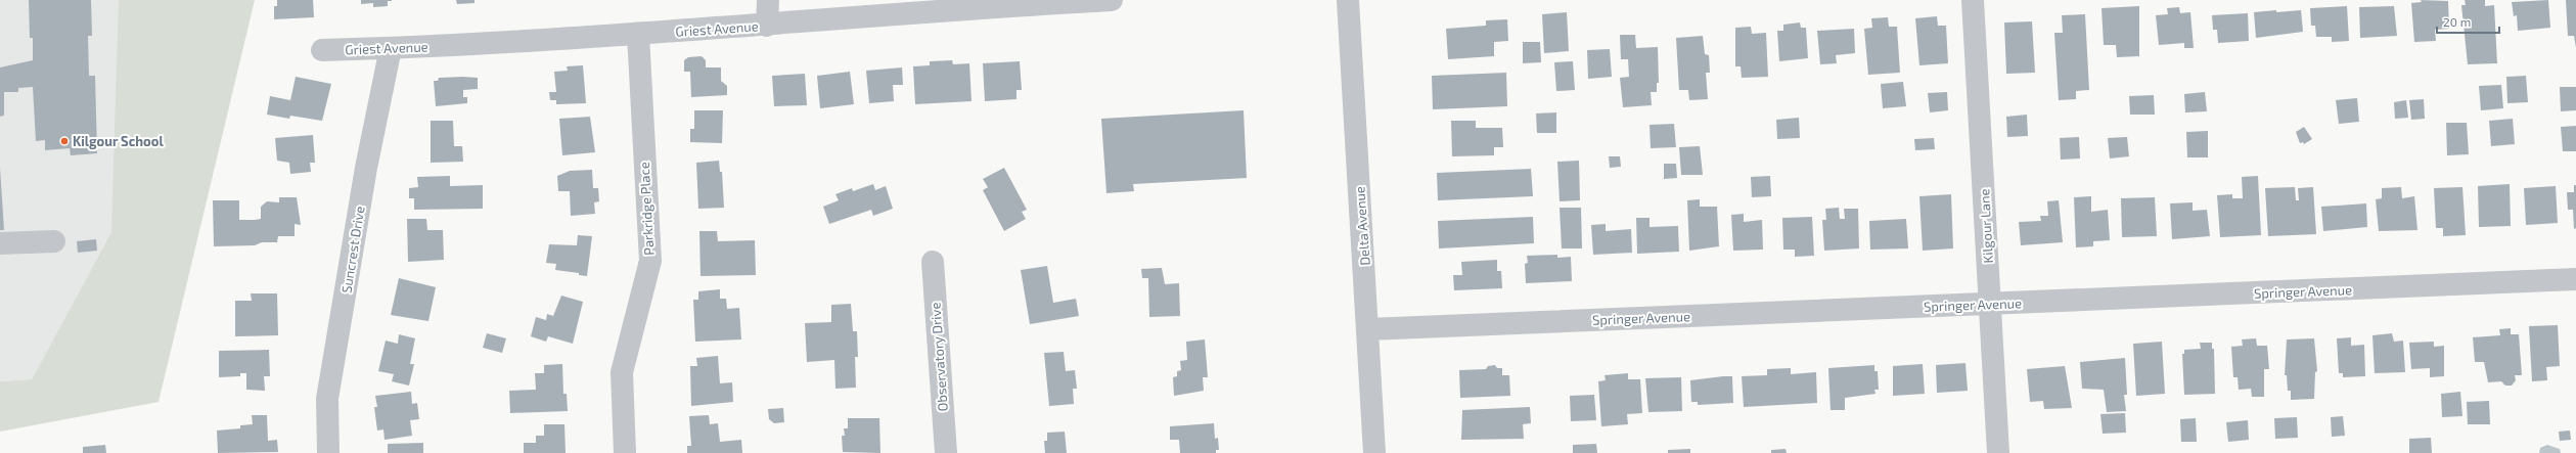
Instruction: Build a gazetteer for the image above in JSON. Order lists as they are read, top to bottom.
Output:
{
  "streets": {
    "street": [
      "Griest Avenue",
      "Parkridge Place",
      "Delta Avenue",
      "Kilgour Lane",
      "Suncrest Drive",
      "Springer Avenue",
      "Observatory Drive"
    ]
  },
  "crossings": [
    ["Griest Avenue", "Parkridge Place"],
    ["Griest Avenue", "Suncrest Drive"],
    ["Delta Avenue", "Springer Avenue"],
    ["Kilgour Lane", "Springer Avenue"]
  ],
  "places": ["Kilgour School"],
  "scale_bar": "20 m"
}
